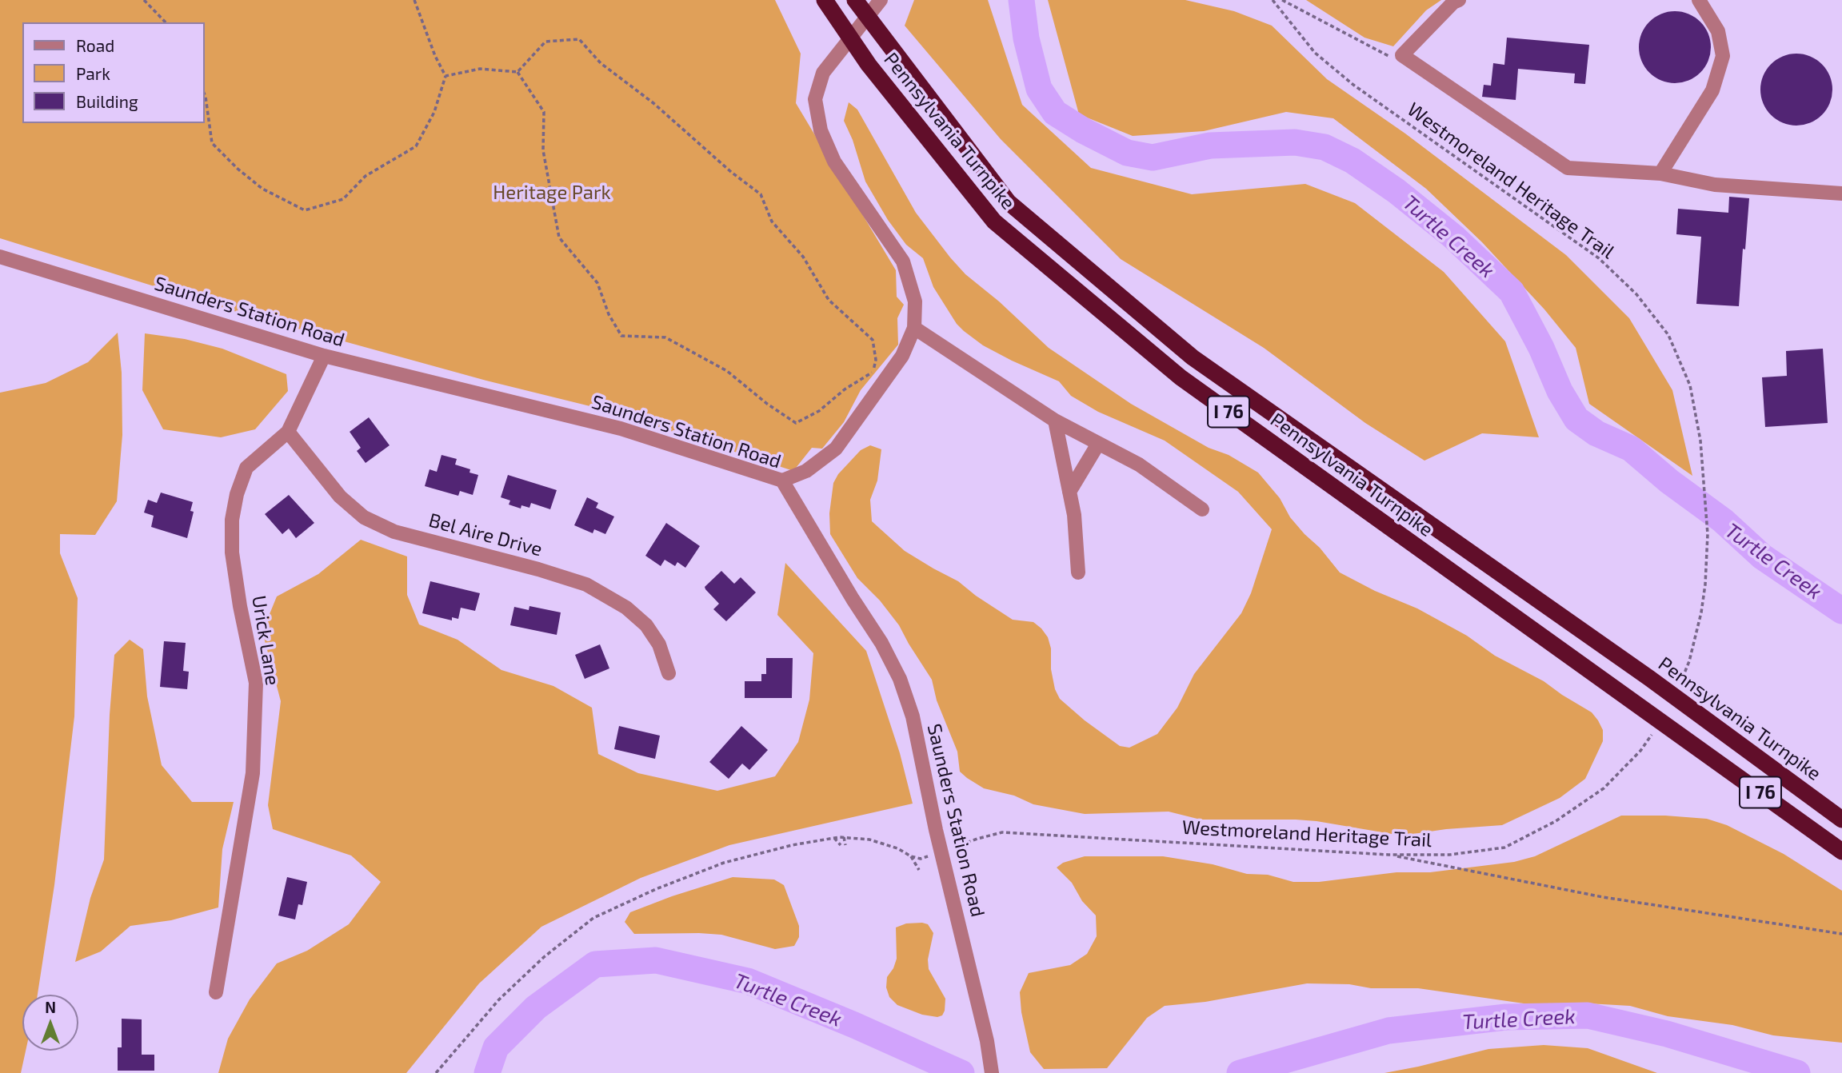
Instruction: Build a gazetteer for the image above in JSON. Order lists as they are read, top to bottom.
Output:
{
  "streets": {
    "highway": ["Pennsylvania Turnpike", "I 76"],
    "street": ["Saunders Station Road", "Bel Aire Drive", "Urick Lane"],
    "path": ["Westmoreland Heritage Trail"]
  },
  "crossings": [
    ["Westmoreland Heritage Trail", "Saunders Station Road"],
    ["Saunders Station Road", "Urick Lane"],
    ["Bel Aire Drive", "Urick Lane"]
  ],
  "water": ["Turtle Creek"],
  "parks": ["Heritage Park"],
  "legend": ["Road", "Park", "Building"],
  "north": "top"
}
